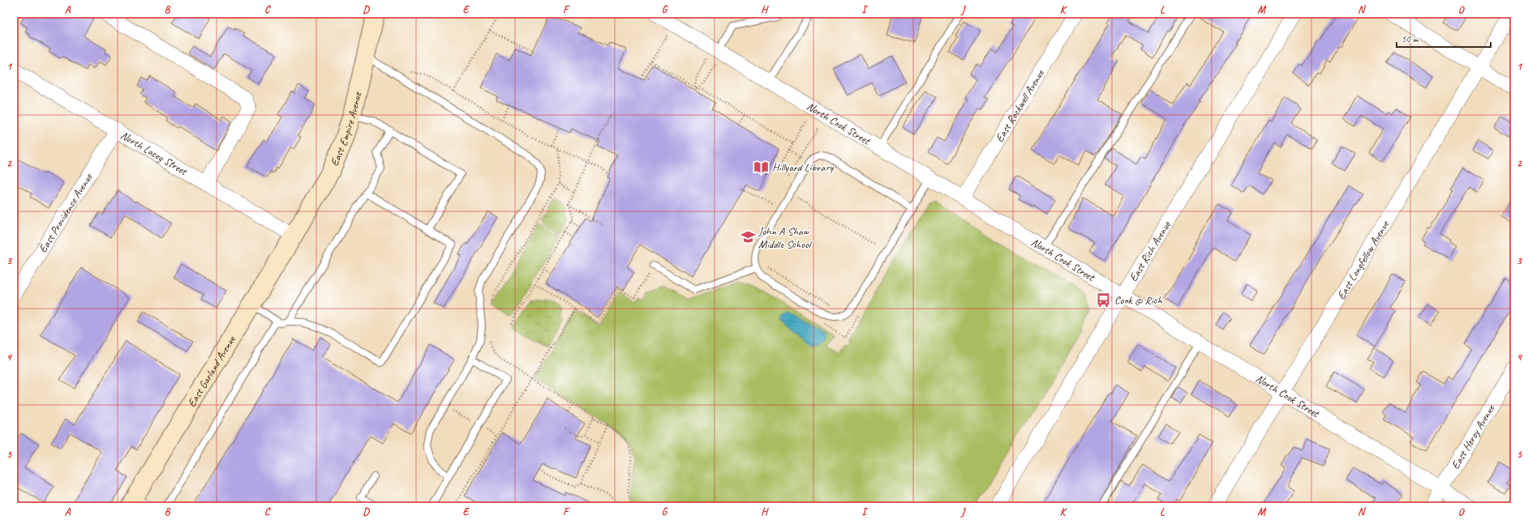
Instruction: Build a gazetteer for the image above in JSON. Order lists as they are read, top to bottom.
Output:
{
  "streets": {
    "street": [
      "East Rockwell Avenue",
      "North Cook Street",
      "East Empire Avenue",
      "North Lacey Street",
      "East Providence Avenue",
      "East Rich Avenue",
      "East Longfellow Avenue",
      "East Garland Avenue",
      "East Heroy Avenue"
    ]
  },
  "crossings": [
    ["East Rockwell Avenue", "North Cook Street"],
    ["North Cook Street", "East Rich Avenue"],
    ["North Cook Street", "East Longfellow Avenue"],
    ["North Cook Street", "East Heroy Avenue"],
    ["East Empire Avenue", "North Lacey Street"],
    ["East Empire Avenue", "East Garland Avenue"],
    ["North Lacey Street", "East Providence Avenue"],
    ["North Lacey Street", "East Garland Avenue"]
  ],
  "places": {
    "library": ["Hillyard Library"],
    "school or university": ["John A Shaw Middle School"],
    "bus stop": ["Cook @ Rich"]
  },
  "scale_bar": "50 m",
  "grid": {
    "columns": [
      "A",
      "B",
      "C",
      "D",
      "E",
      "F",
      "G",
      "H",
      "I",
      "J",
      "K",
      "L",
      "M",
      "N",
      "O"
    ],
    "rows": [
      "1",
      "2",
      "3",
      "4",
      "5"
    ]
  }
}
